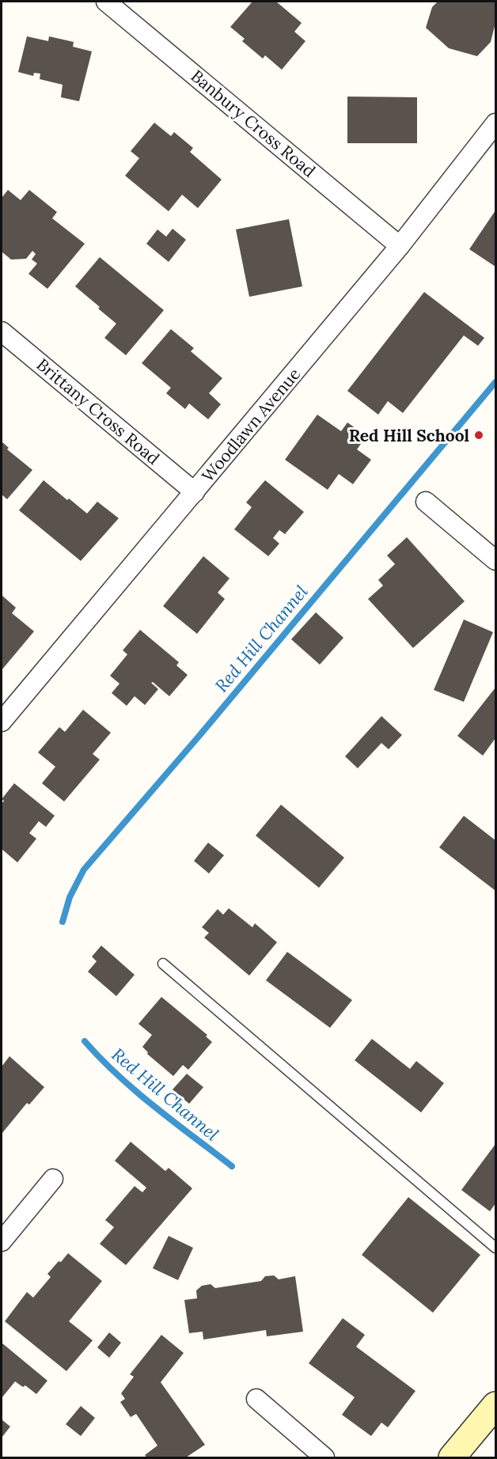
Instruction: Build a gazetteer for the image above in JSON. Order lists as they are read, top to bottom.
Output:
{
  "streets": {
    "street": ["Banbury Cross Road", "Brittany Cross Road", "Woodlawn Avenue"]
  },
  "crossings": [
    ["Banbury Cross Road", "Woodlawn Avenue"],
    ["Brittany Cross Road", "Woodlawn Avenue"]
  ],
  "water": ["Red Hill Channel"],
  "places": ["Red Hill School"]
}
